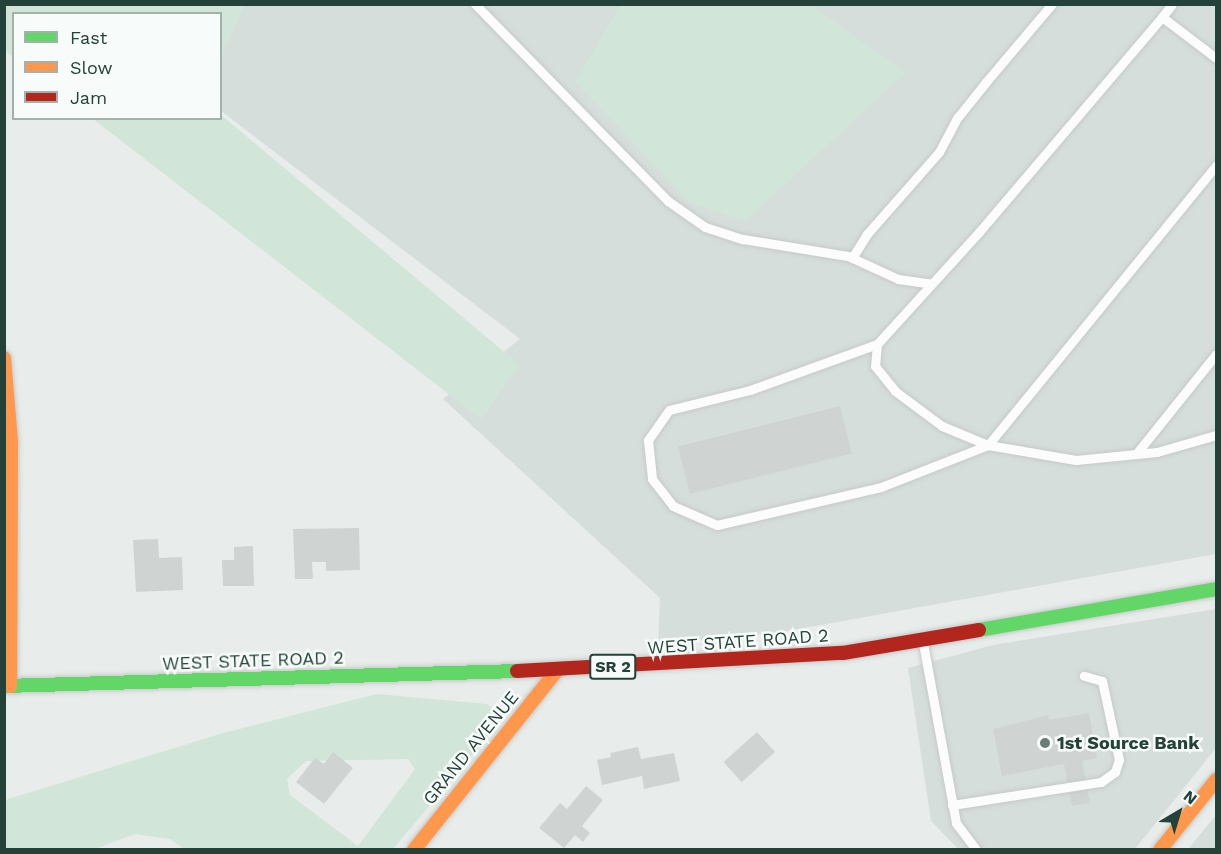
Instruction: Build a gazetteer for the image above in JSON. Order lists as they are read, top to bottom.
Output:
{
  "streets": {
    "main road": ["WEST STATE ROAD 2", "SR 2", "GRAND AVENUE"]
  },
  "crossings": [
    ["WEST STATE ROAD 2", "GRAND AVENUE"]
  ],
  "places": ["1st Source Bank"],
  "legend": ["Fast", "Slow", "Jam"],
  "north": "top right"
}
